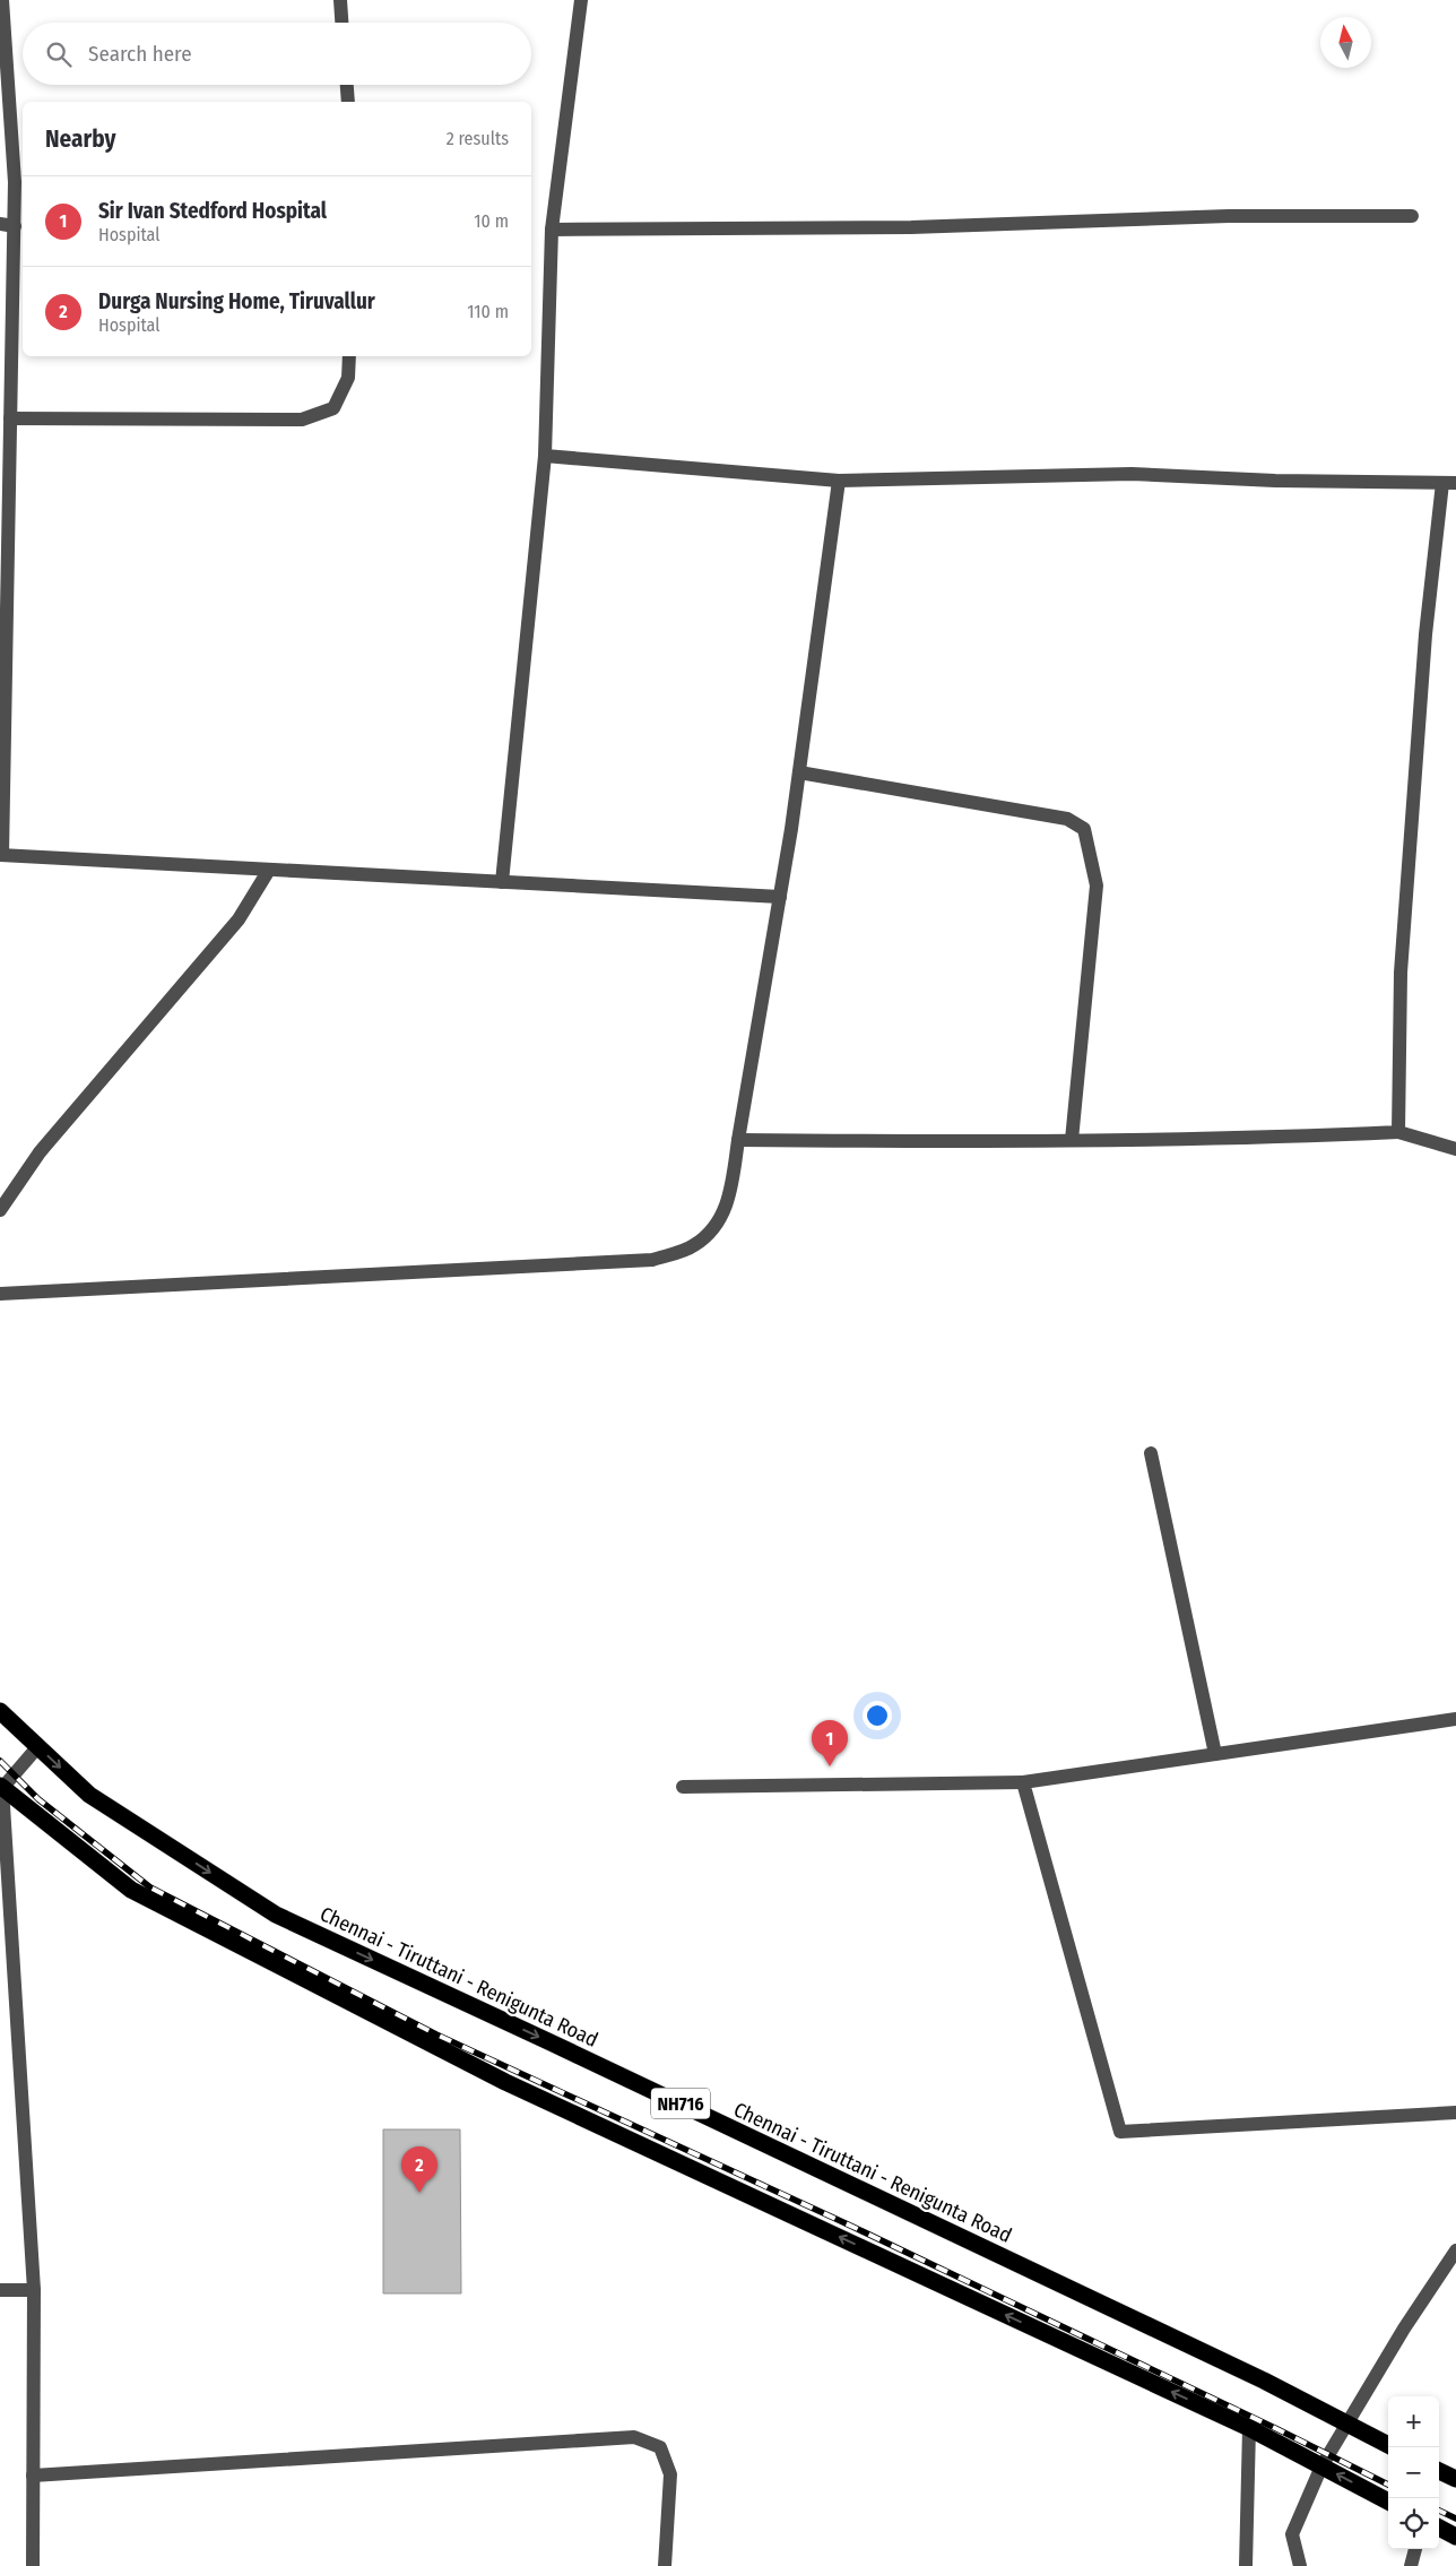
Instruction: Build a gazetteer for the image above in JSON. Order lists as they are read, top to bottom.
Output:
{
  "streets": {
    "highway": ["Chennai - Tiruttani - Renigunta Road", "NH716"]
  },
  "north": "top",
  "page": {
    "search": "Search here",
    "heading": ["Nearby", "2 results"],
    "list": [
      {
        "mark": "1",
        "name": "Sir Ivan Stedford Hospital",
        "note": "Hospital",
        "value": "10 m"
      },
      {
        "mark": "2",
        "name": "Durga Nursing Home, Tiruvallur",
        "note": "Hospital",
        "value": "110 m"
      }
    ],
    "pins": ["1", "2"],
    "map_buttons": ["+", "−"]
  }
}
